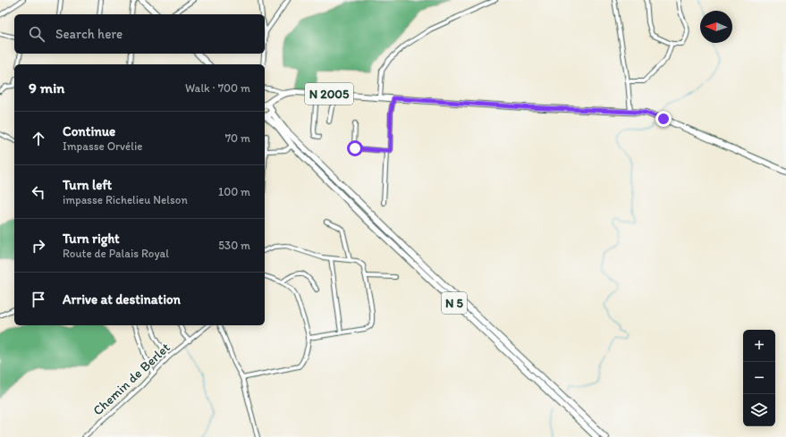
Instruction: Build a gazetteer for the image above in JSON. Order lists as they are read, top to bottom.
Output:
{
  "streets": {
    "main road": ["N 2005", "N 5"],
    "street": ["Chemin de Berlet"]
  },
  "north": "left",
  "page": {
    "search": "Search here",
    "heading": ["9 min", "Walk · 700 m"],
    "list": [
      ["Continue", "Impasse Orvélie", "70 m"],
      ["Turn left", "impasse Richelieu Nelson", "100 m"],
      ["Turn right", "Route de Palais Royal", "530 m"],
      "Arrive at destination"
    ],
    "map_buttons": ["+", "−"]
  }
}
